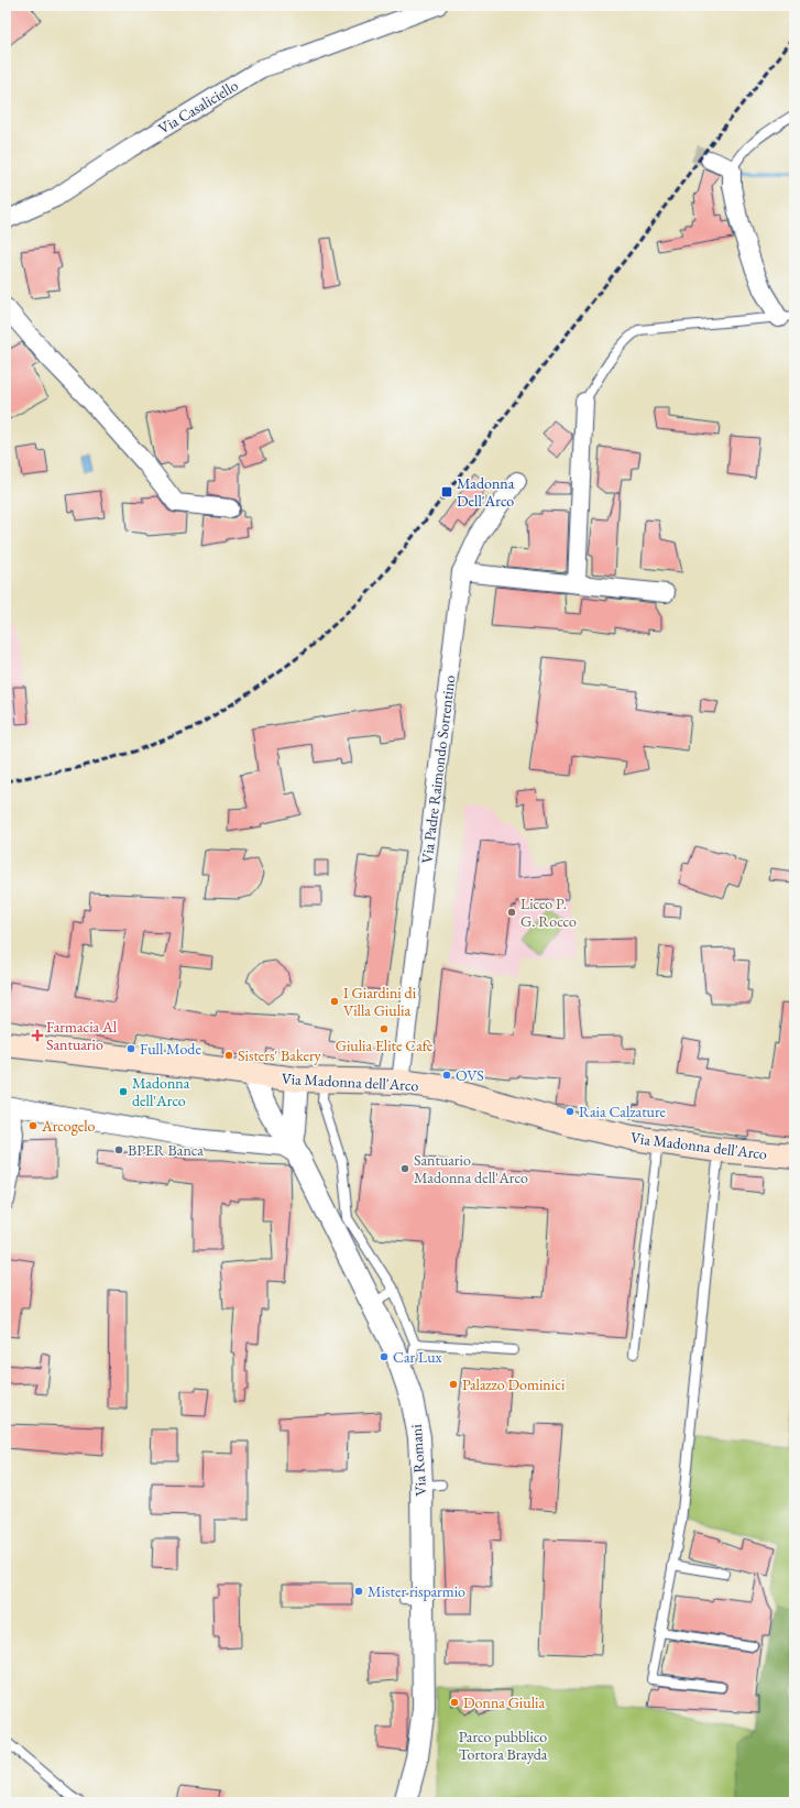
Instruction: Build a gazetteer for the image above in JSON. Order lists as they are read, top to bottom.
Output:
{
  "streets": {
    "main road": ["Via Madonna dell'Arco"],
    "street": ["Via Casaliciello", "Via Padre Raimondo Sorrentino", "Via Romani"]
  },
  "crossings": [
    ["Via Padre Raimondo Sorrentino", "Via Madonna dell'Arco"],
    ["Via Madonna dell'Arco", "Via Romani"]
  ],
  "parks": ["Parco pubblico Tortora Brayda"],
  "places": {
    "transit": ["Madonna Dell'Arco"],
    "other": [
      "Liceo P. G. Rocco",
      "I Giardini di Villa Giulia",
      "Giulia Elite Cafè",
      "Full Mode",
      "Sisters' Bakery",
      "OVS",
      "Madonna dell'Arco",
      "Raia Calzature",
      "Arcogelo",
      "BPER Banca",
      "Santuario Madonna dell'Arco",
      "Car Lux",
      "Palazzo Dominici",
      "Mister risparmio",
      "Donna Giulia"
    ],
    "health": ["Farmacia Al Santuario"]
  }
}
